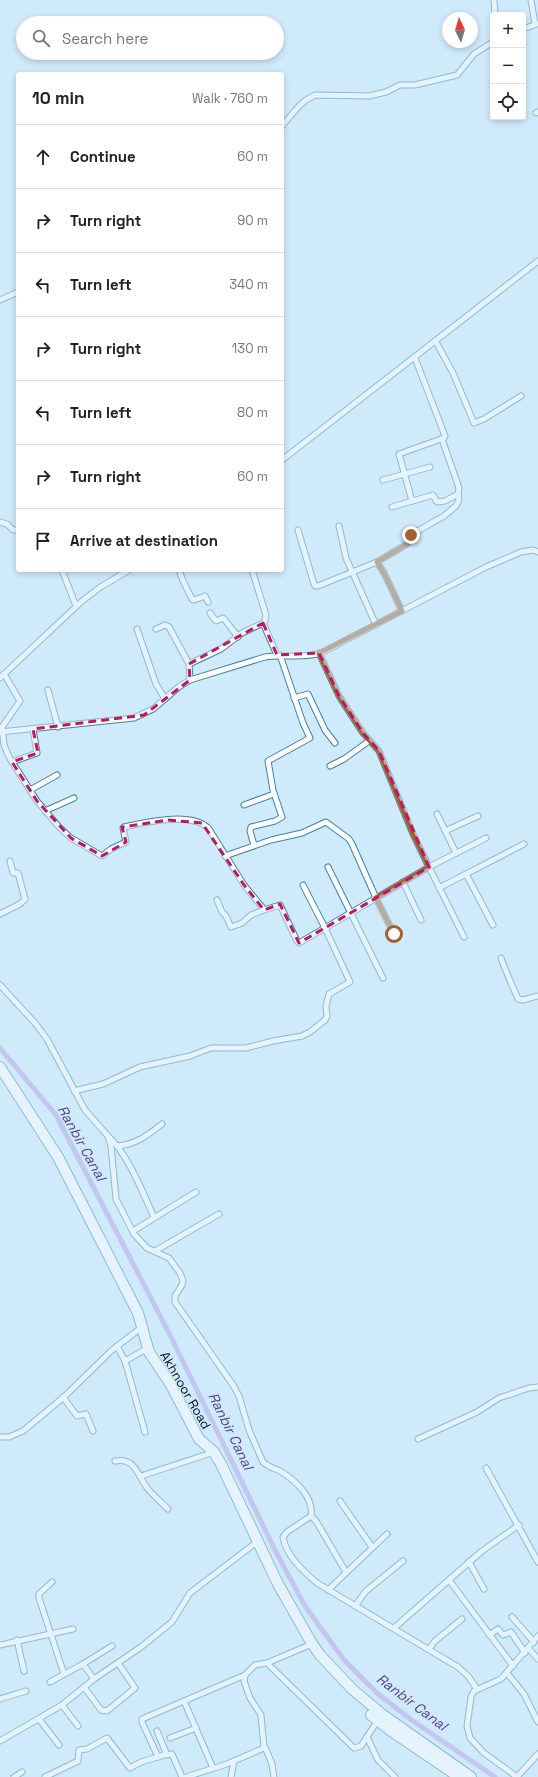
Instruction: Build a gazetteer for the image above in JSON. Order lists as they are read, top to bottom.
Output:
{
  "streets": {
    "highway": ["Akhnoor Road"]
  },
  "water": ["Ranbir Canal"],
  "north": "top",
  "page": {
    "map_buttons": ["+", "−"],
    "search": "Search here",
    "heading": ["10 min", "Walk · 760 m"],
    "list": [
      ["Continue", "60 m"],
      ["Turn right", "90 m"],
      ["Turn left", "340 m"],
      ["Turn right", "130 m"],
      ["Turn left", "80 m"],
      ["Turn right", "60 m"],
      "Arrive at destination"
    ]
  }
}
